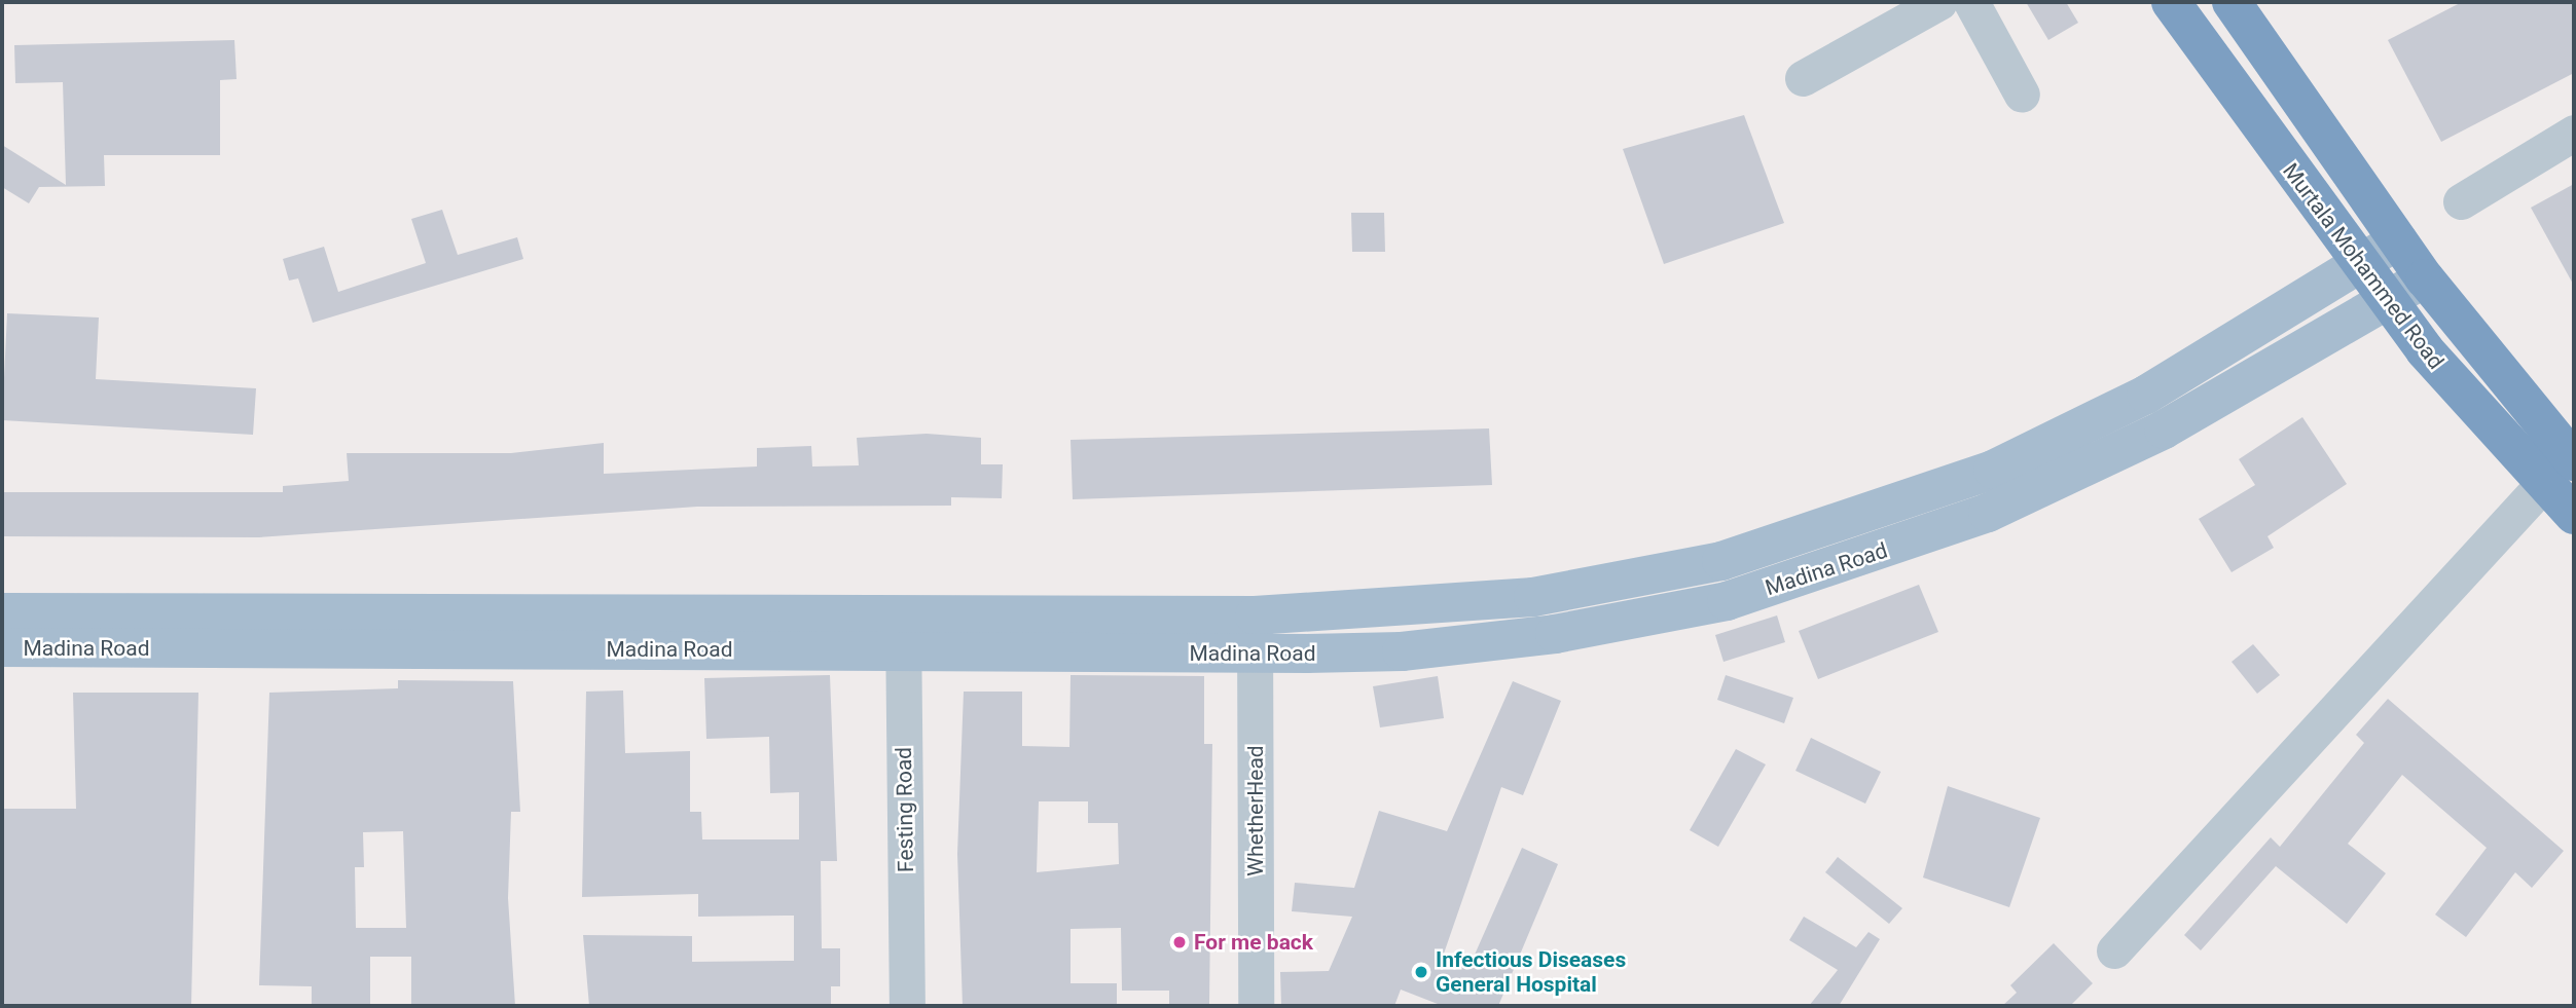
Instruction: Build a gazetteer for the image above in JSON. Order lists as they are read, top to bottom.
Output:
{
  "streets": {
    "highway": ["Murtala Mohammed Road"],
    "main road": ["Madina Road"],
    "street": ["Festing Road", "WhetherHead"]
  },
  "crossings": [
    ["Murtala Mohammed Road", "Madina Road"],
    ["Madina Road", "Festing Road"],
    ["Madina Road", "WhetherHead"]
  ],
  "places": ["For me back", "Infectious Diseases General Hospital"]
}
